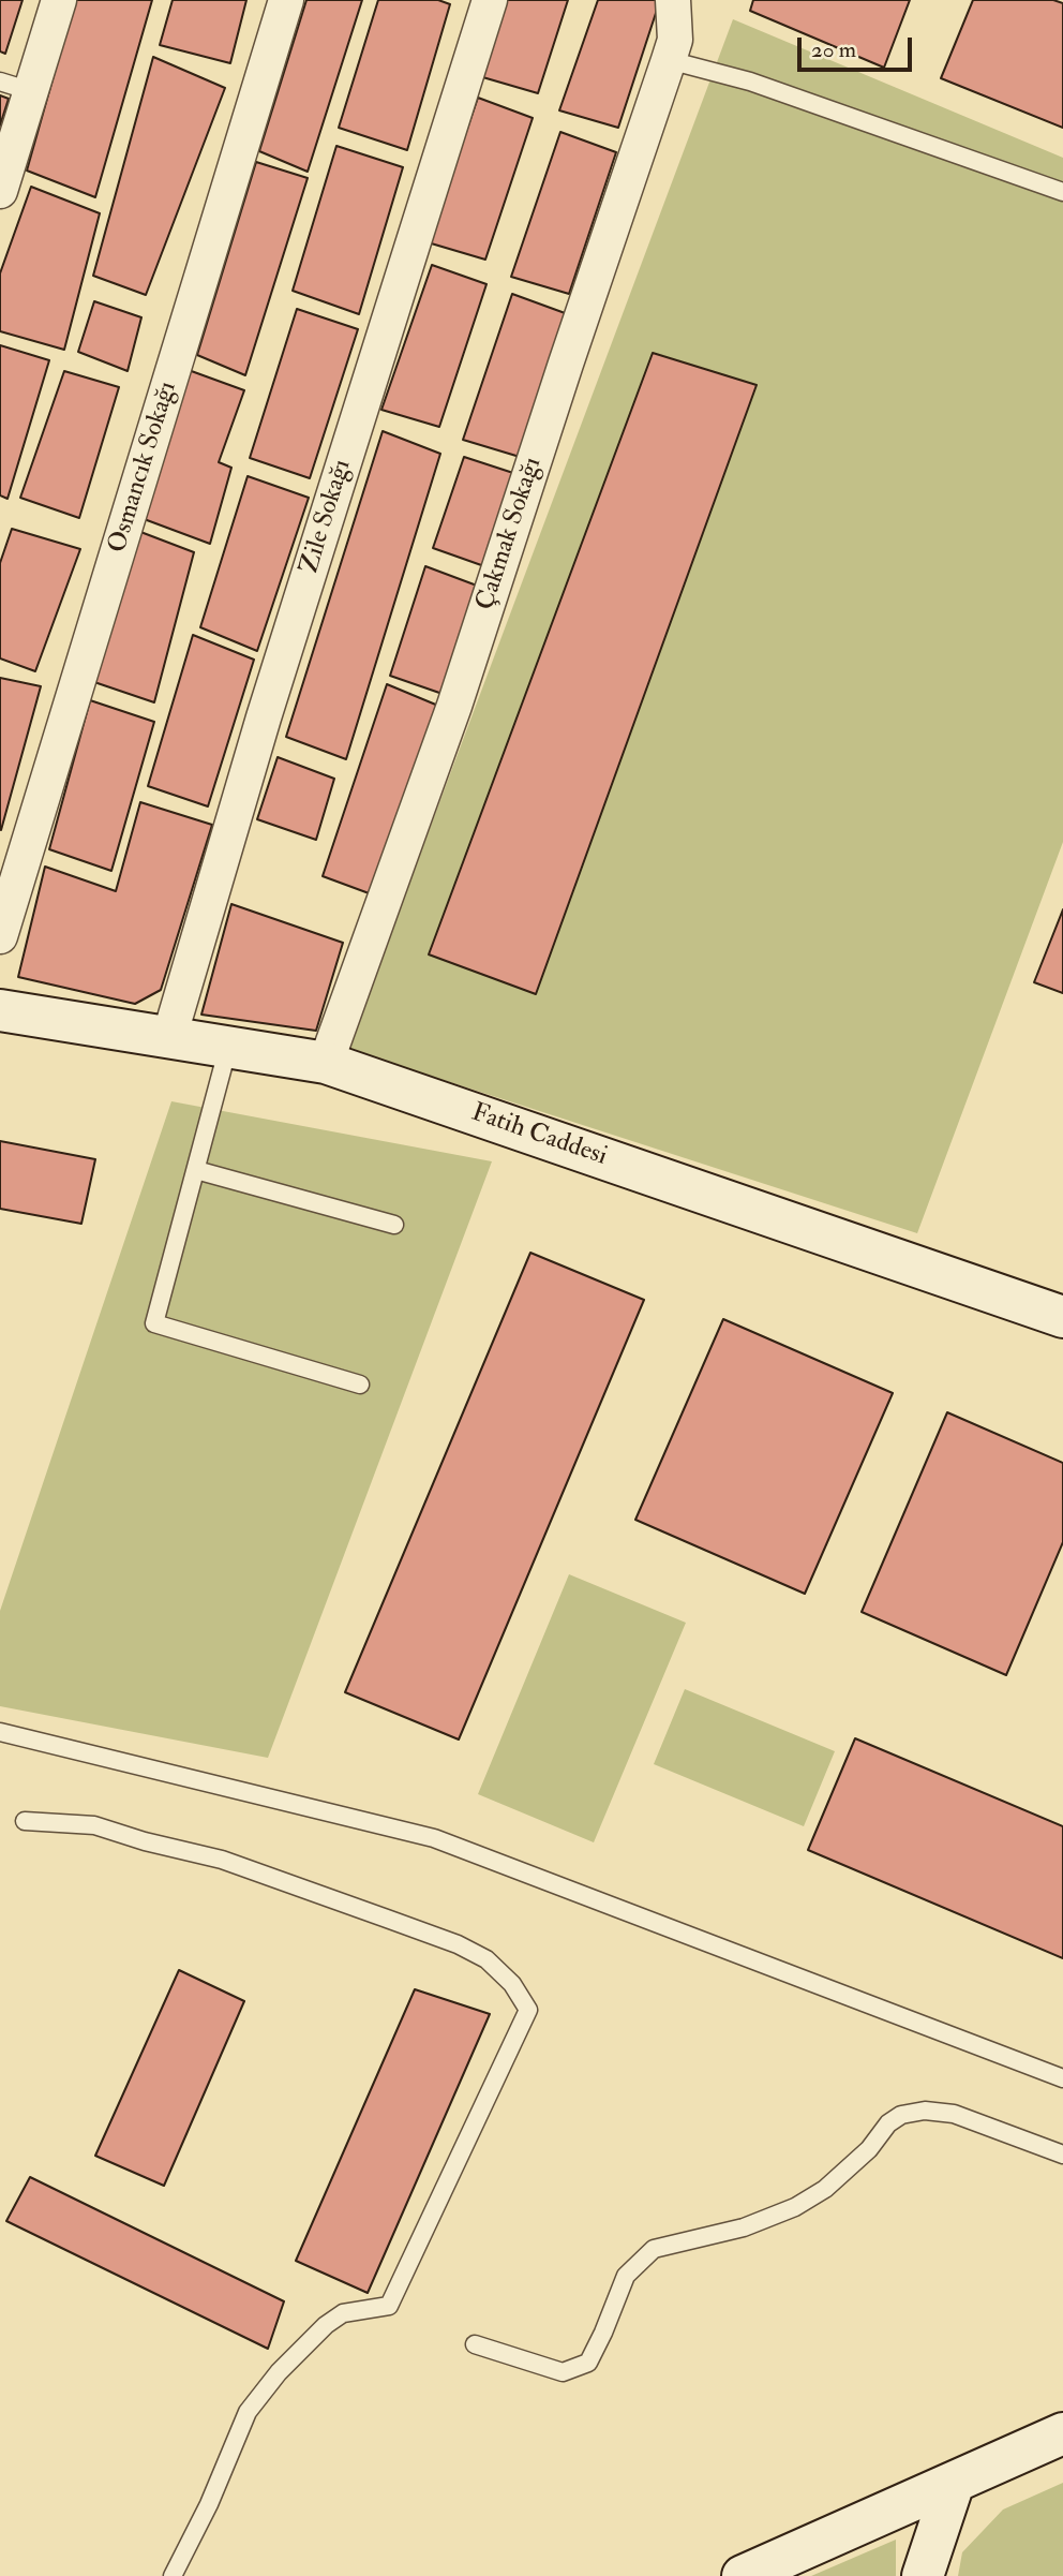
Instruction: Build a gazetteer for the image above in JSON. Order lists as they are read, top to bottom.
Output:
{
  "streets": {
    "main road": ["Fatih Caddesi"],
    "street": ["Osmancık Sokağı", "Zile Sokağı", "Çakmak Sokağı"]
  },
  "crossings": [
    ["Zile Sokağı", "Fatih Caddesi"],
    ["Çakmak Sokağı", "Fatih Caddesi"]
  ],
  "scale_bar": "20 m"
}
